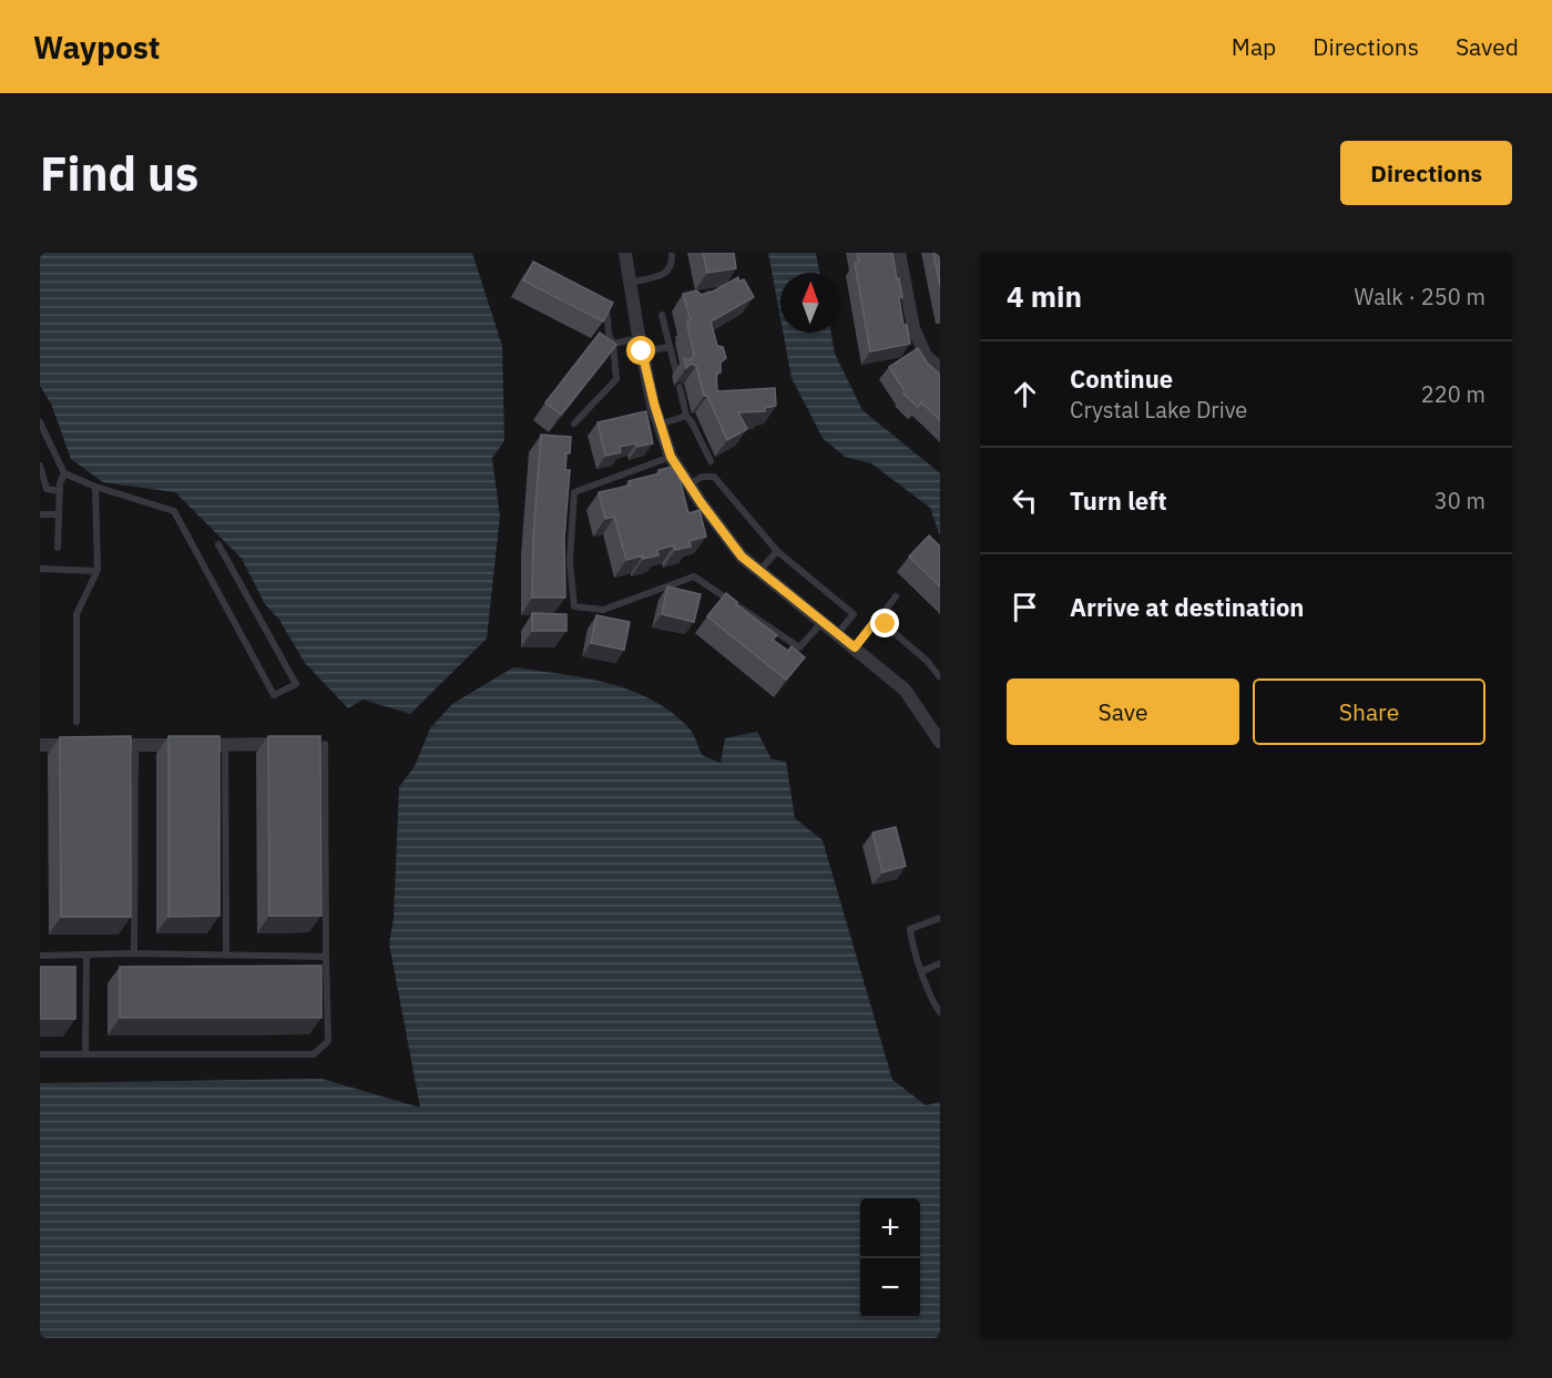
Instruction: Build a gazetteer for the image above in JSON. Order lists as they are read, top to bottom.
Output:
{
  "north": "top",
  "page": {
    "header": "Waypost",
    "nav": ["Map", "Directions", "Saved"],
    "buttons": [
      "Directions",
      ["Save", "Share"]
    ],
    "title": "Find us",
    "heading": ["4 min", "Walk · 250 m"],
    "list": [
      ["Continue", "Crystal Lake Drive", "220 m"],
      ["Turn left", "30 m"],
      "Arrive at destination"
    ],
    "map_buttons": ["+", "−"]
  }
}
